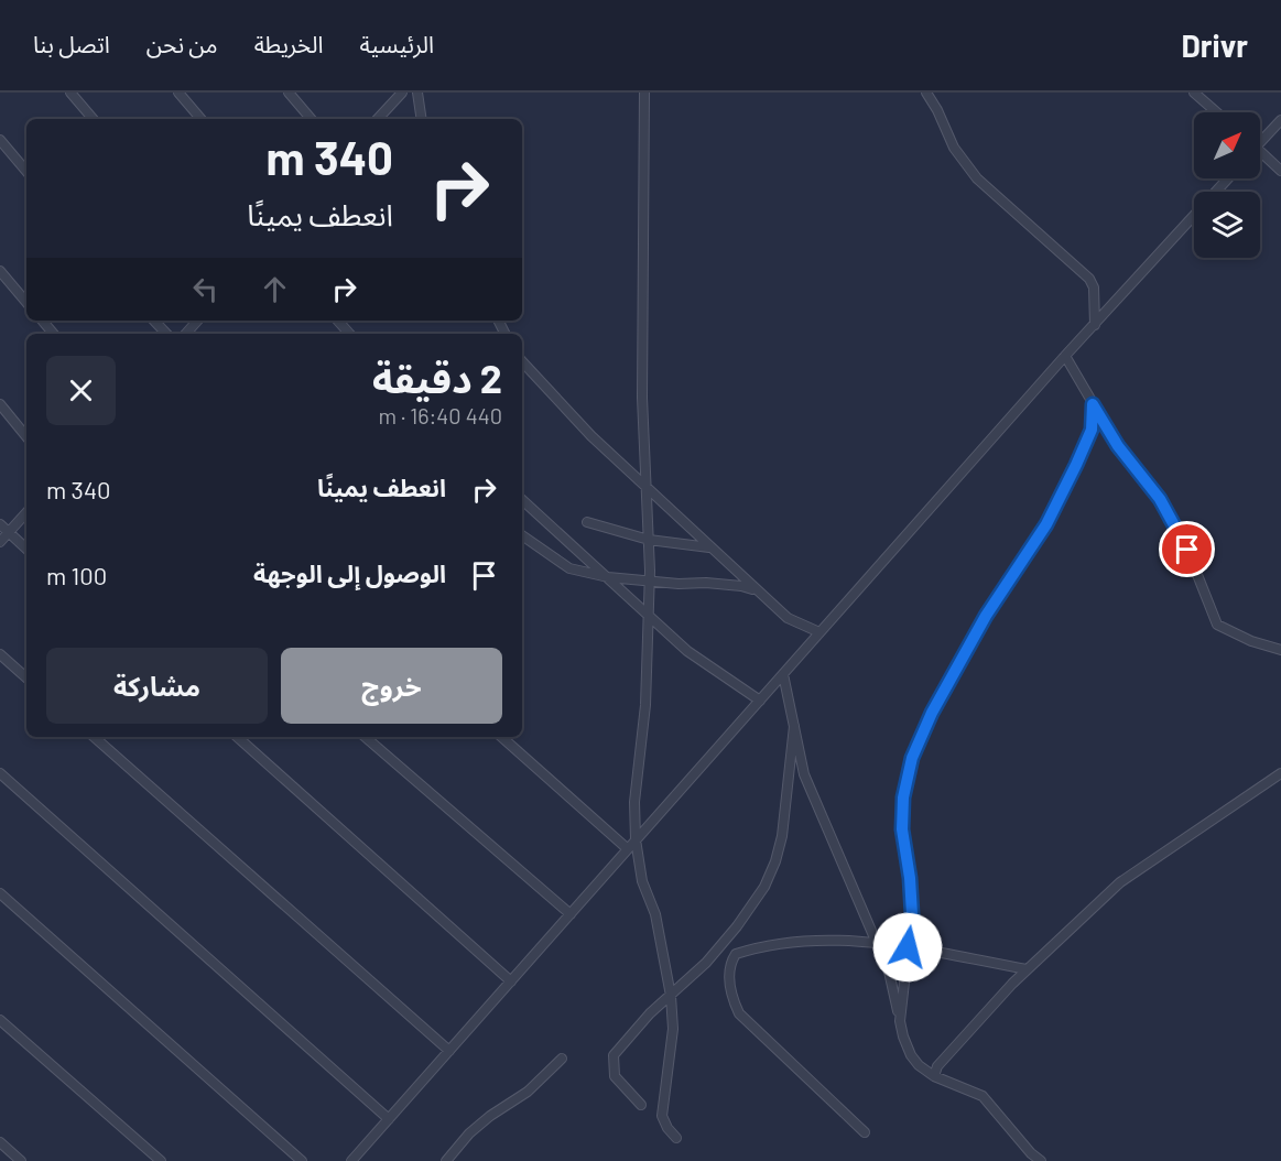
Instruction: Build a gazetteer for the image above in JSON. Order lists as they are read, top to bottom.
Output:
{
  "north": "top right",
  "page": {
    "header": "Drivr",
    "nav": [
      "الرئيسية",
      "الخريطة",
      "من نحن",
      "اتصل بنا"
    ],
    "turn": ["340 m", "انعطف يمينًا"],
    "heading": ["2 دقيقة", "440 m · 16:40"],
    "list": [
      {
        "name": "انعطف يمينًا",
        "value": "340 m"
      },
      {
        "name": "الوصول إلى الوجهة",
        "value": "100 m"
      }
    ],
    "buttons": ["خروج", "مشاركة"]
  }
}
